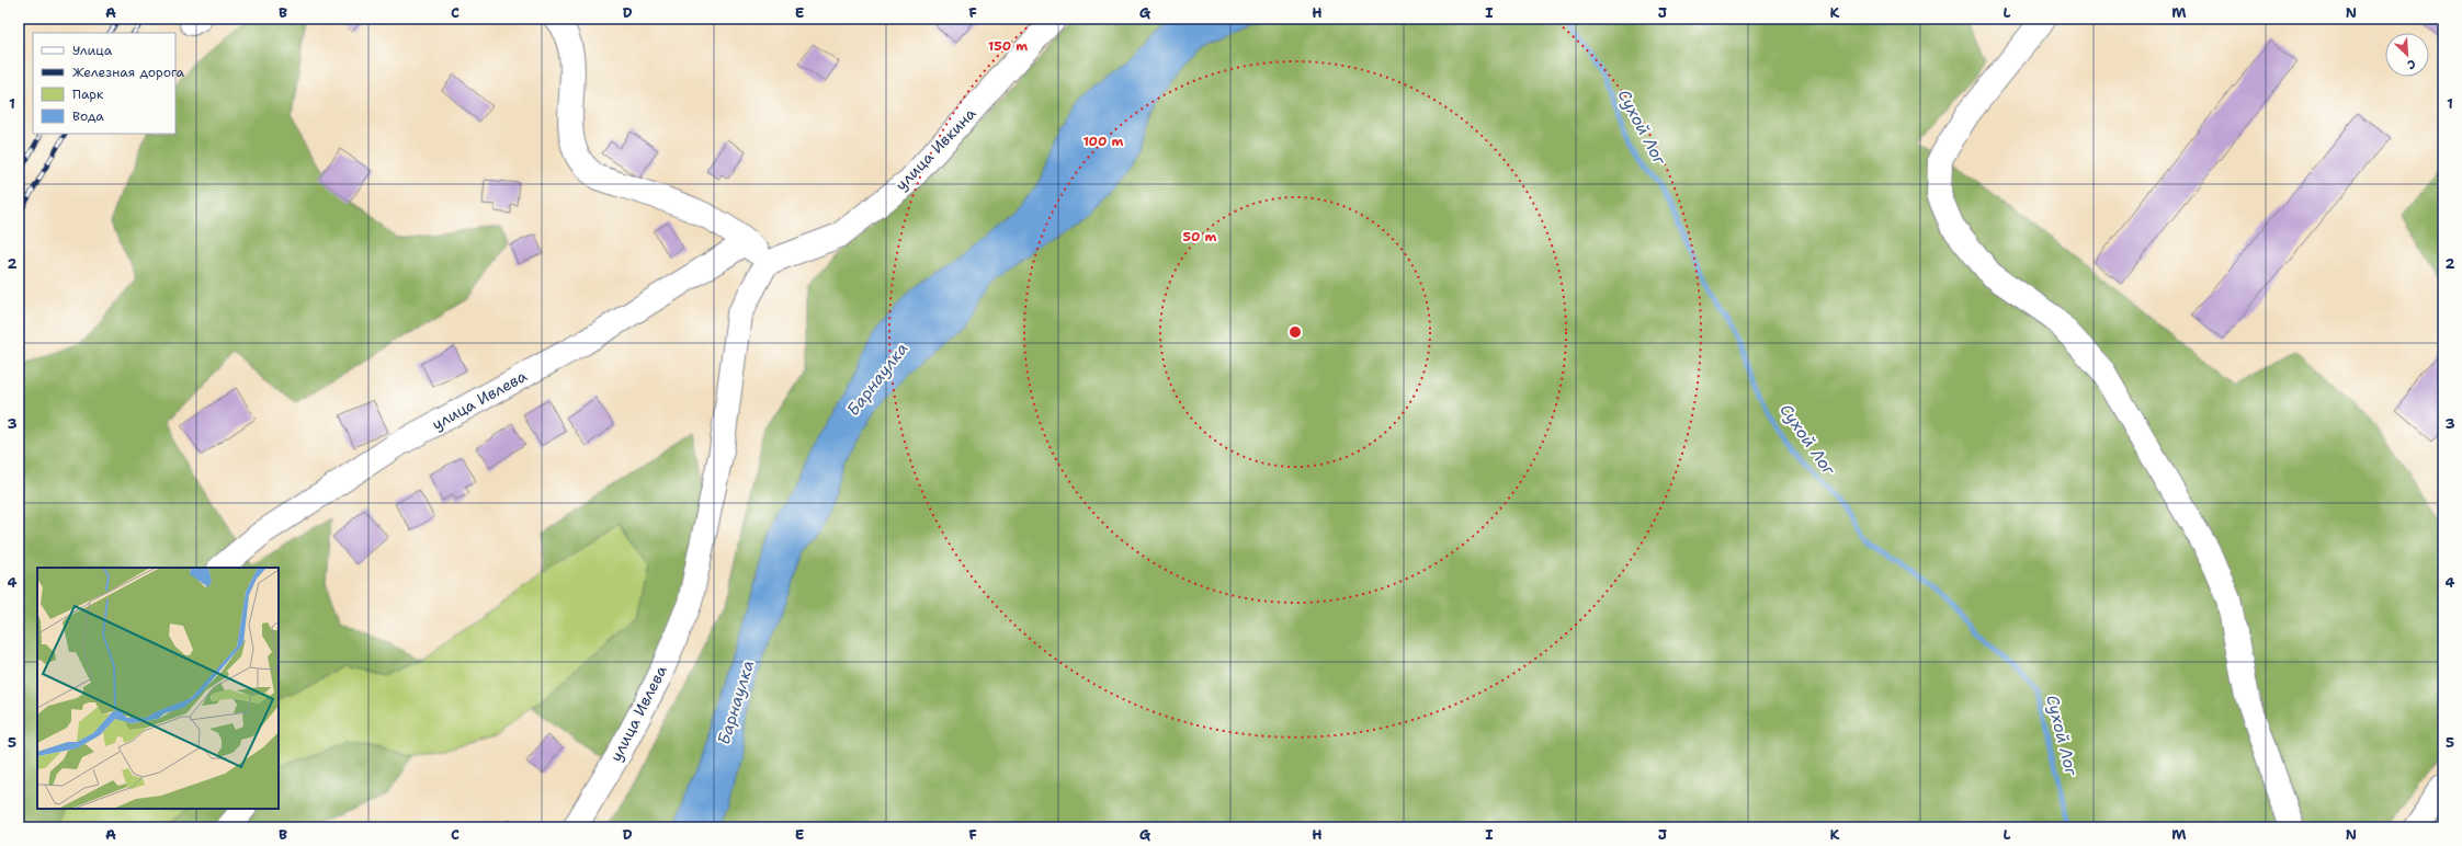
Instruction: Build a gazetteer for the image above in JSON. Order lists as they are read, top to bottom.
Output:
{
  "streets": {
    "street": ["улица Ивкина", "улица Ивлева"]
  },
  "crossings": [
    ["улица Ивкина", "улица Ивлева"]
  ],
  "water": ["Сухой Лог", "Барнаулка"],
  "legend": [
    "Улица",
    "Железная дорога",
    "Парк",
    "Вода"
  ],
  "north": "bottom right",
  "grid": {
    "columns": [
      "A",
      "B",
      "C",
      "D",
      "E",
      "F",
      "G",
      "H",
      "I",
      "J",
      "K",
      "L",
      "M",
      "N"
    ],
    "rows": [
      "1",
      "2",
      "3",
      "4",
      "5"
    ]
  },
  "rings": ["150 m", "100 m", "50 m"]
}
